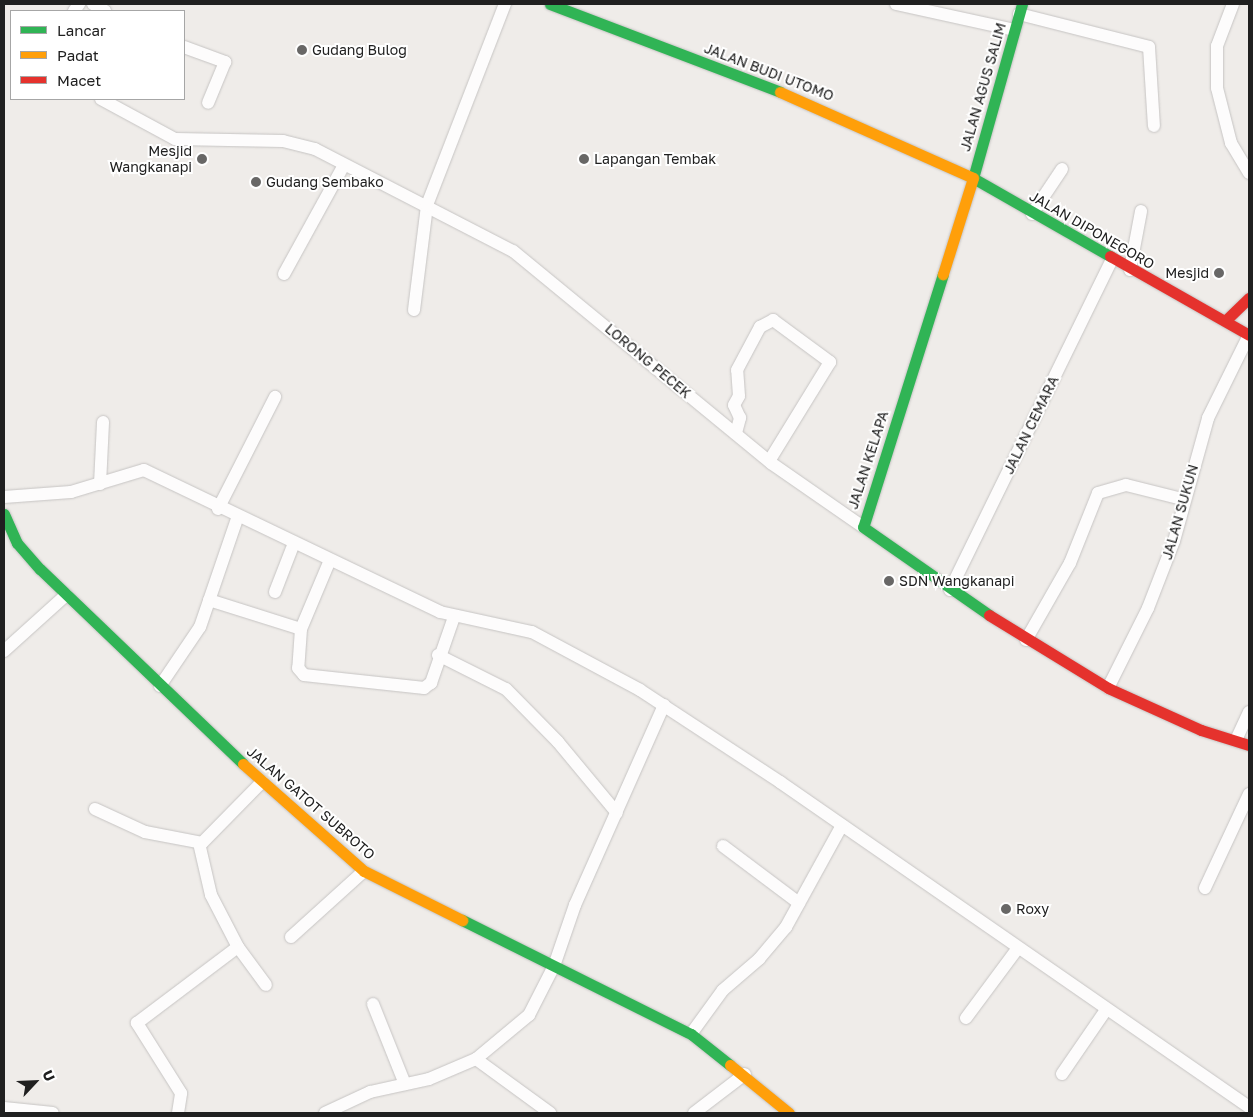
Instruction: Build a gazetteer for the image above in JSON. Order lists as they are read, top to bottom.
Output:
{
  "streets": {
    "main road": [
      "JALAN BUDI UTOMO",
      "JALAN AGUS SALIM",
      "JALAN DIPONEGORO",
      "JALAN KELAPA",
      "JALAN GATOT SUBROTO"
    ],
    "street": ["LORONG PECEK", "JALAN CEMARA", "JALAN SUKUN"]
  },
  "crossings": [
    ["JALAN BUDI UTOMO", "JALAN AGUS SALIM"],
    ["JALAN BUDI UTOMO", "JALAN DIPONEGORO"],
    ["JALAN BUDI UTOMO", "JALAN KELAPA"],
    ["JALAN AGUS SALIM", "JALAN DIPONEGORO"],
    ["JALAN AGUS SALIM", "JALAN KELAPA"],
    ["JALAN DIPONEGORO", "JALAN CEMARA"],
    ["JALAN DIPONEGORO", "JALAN KELAPA"],
    ["JALAN DIPONEGORO", "JALAN SUKUN"],
    ["LORONG PECEK", "JALAN KELAPA"],
    ["JALAN CEMARA", "JALAN KELAPA"],
    ["JALAN KELAPA", "JALAN SUKUN"]
  ],
  "places": [
    "Gudang Bulog",
    "Mesjid Wangkanapi",
    "Lapangan Tembak",
    "Gudang Sembako",
    "Mesjid",
    "SDN Wangkanapi",
    "Roxy"
  ],
  "legend": ["Lancar", "Padat", "Macet"],
  "north": "top right"
}
